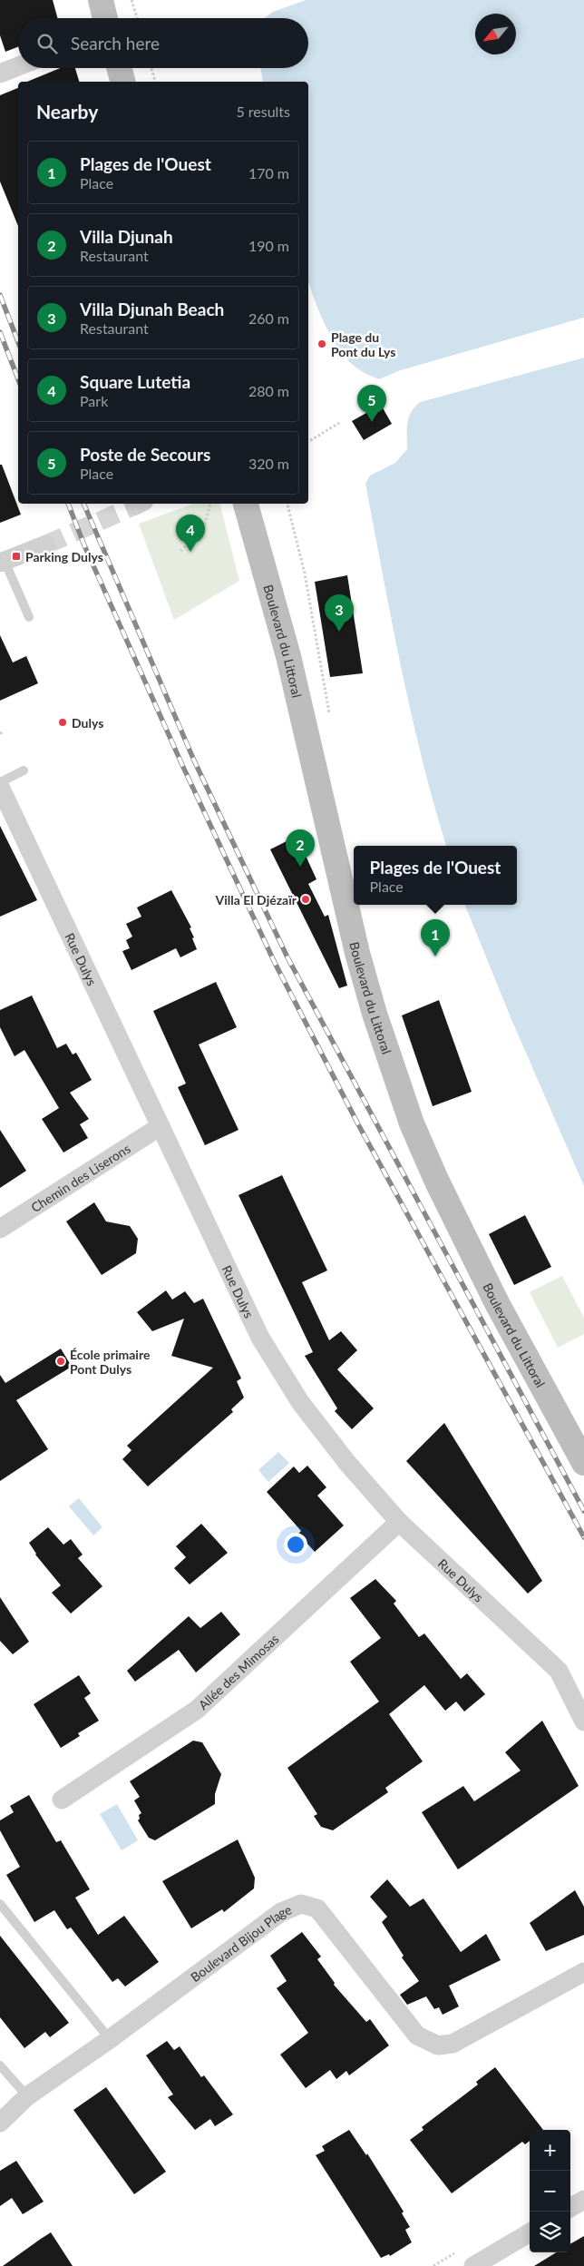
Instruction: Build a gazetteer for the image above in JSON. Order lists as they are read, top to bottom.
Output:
{
  "streets": {
    "main road": ["Boulevard du Littoral"],
    "street": [
      "Rue Dulys",
      "Chemin des Liserons",
      "Allée des Mimosas",
      "Boulevard Bijou Plage"
    ]
  },
  "crossings": [
    ["Rue Dulys", "Chemin des Liserons"],
    ["Rue Dulys", "Allée des Mimosas"]
  ],
  "places": {
    "other": [
      "Plage du Pont du Lys",
      "Dulys",
      "Villa El Djézaïr",
      "École primaire Pont Dulys"
    ],
    "transit": ["Parking Dulys"]
  },
  "north": "bottom left",
  "page": {
    "search": "Search here",
    "heading": ["Nearby", "5 results"],
    "list": [
      {
        "mark": "1",
        "name": "Plages de l'Ouest",
        "note": "Place",
        "value": "170 m"
      },
      {
        "mark": "2",
        "name": "Villa Djunah",
        "note": "Restaurant",
        "value": "190 m"
      },
      {
        "mark": "3",
        "name": "Villa Djunah Beach",
        "note": "Restaurant",
        "value": "260 m"
      },
      {
        "mark": "4",
        "name": "Square Lutetia",
        "note": "Park",
        "value": "280 m"
      },
      {
        "mark": "5",
        "name": "Poste de Secours",
        "note": "Place",
        "value": "320 m"
      }
    ],
    "pins": [
      "5",
      "4",
      "3",
      "2",
      "1"
    ],
    "popup": ["Plages de l'Ouest", "Place"],
    "map_buttons": ["+", "−"]
  }
}
